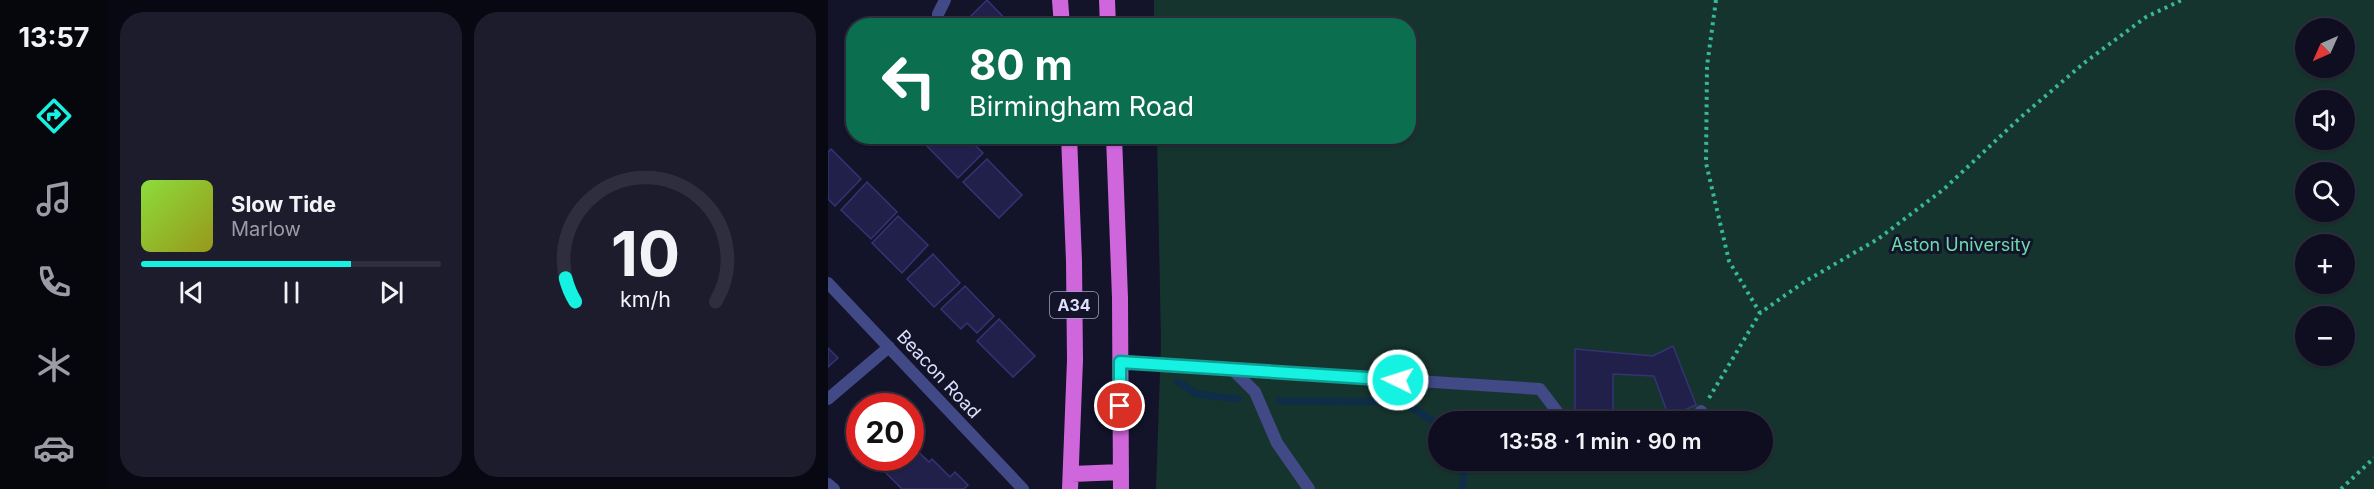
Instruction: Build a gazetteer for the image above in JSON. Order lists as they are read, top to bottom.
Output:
{
  "streets": {
    "highway": ["A34"],
    "street": ["Beacon Road"]
  },
  "parks": ["Aston University"],
  "north": "bottom left",
  "page": {
    "tabs": "13:57",
    "map_buttons": ["+", "−"],
    "turn": ["80 m", "Birmingham Road"],
    "song": ["Slow Tide", "Marlow"],
    "limit": "20",
    "trip": "13:58 · 1 min · 90 m",
    "gauge": ["10", "km/h"]
  }
}
